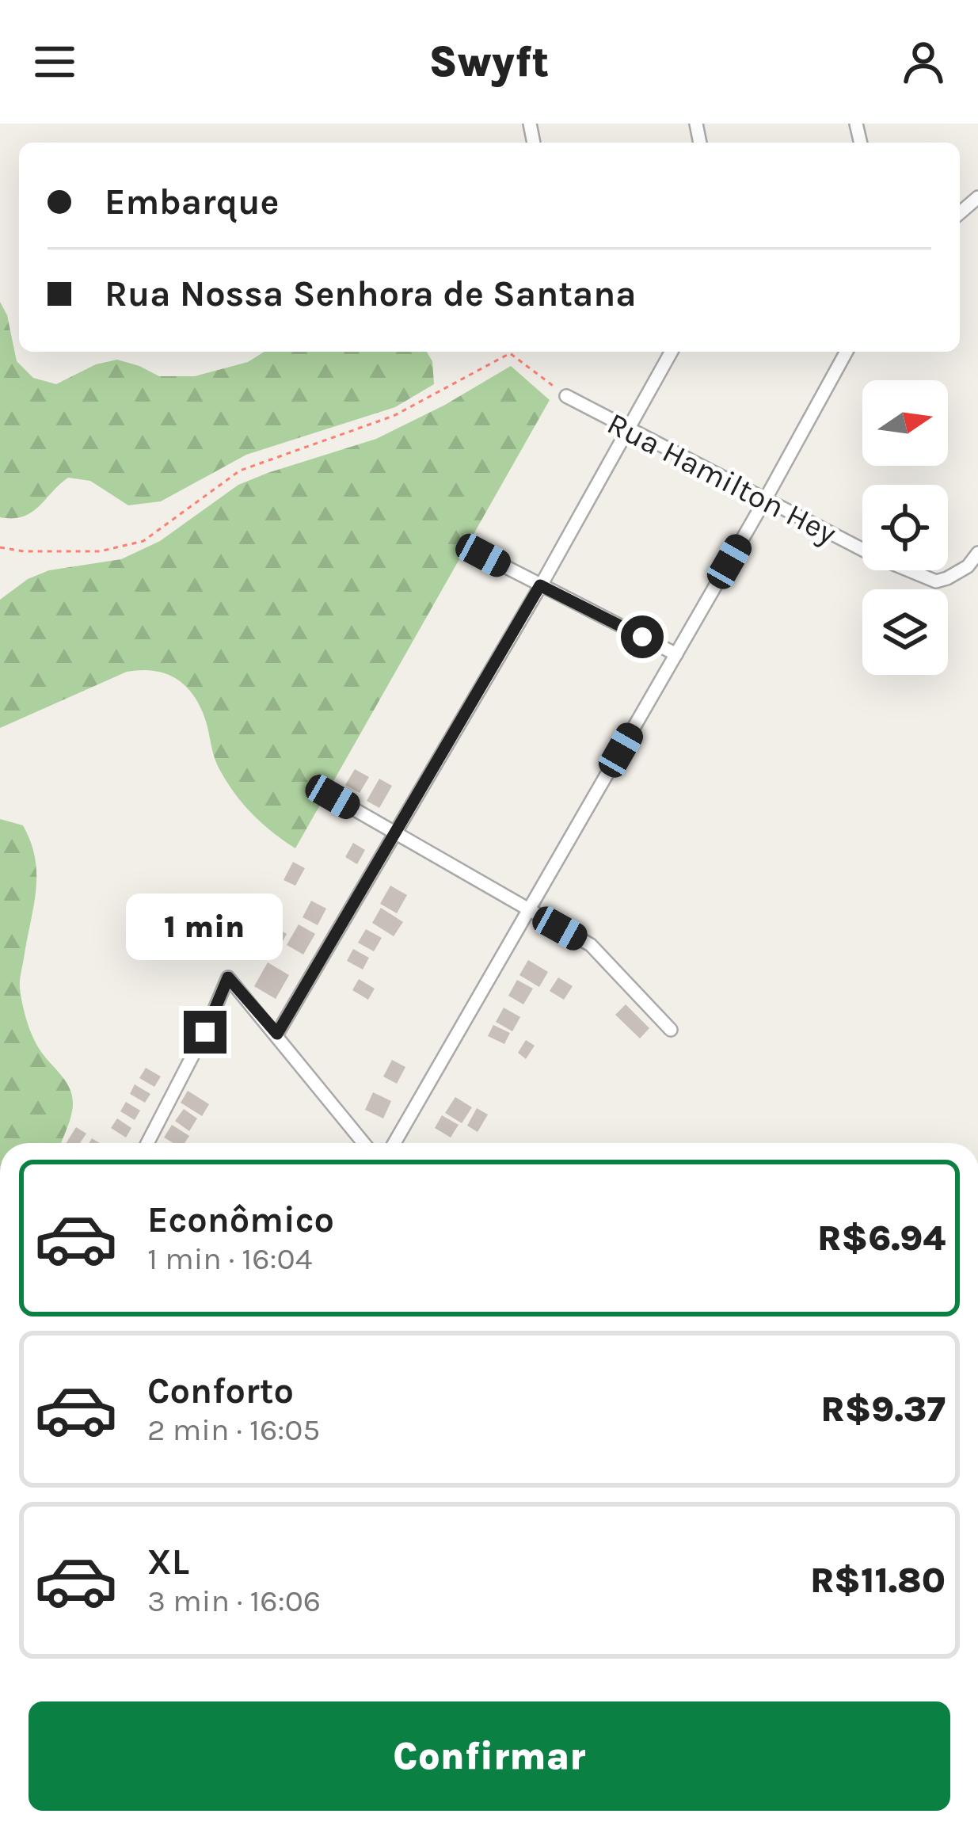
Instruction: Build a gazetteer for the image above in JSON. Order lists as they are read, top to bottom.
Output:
{
  "streets": {
    "street": ["Rua Hamilton Hey"]
  },
  "north": "right",
  "page": {
    "header": "Swyft",
    "banner": ["Embarque", "Rua Nossa Senhora de Santana"],
    "bubble": "1 min",
    "list": [
      {
        "name": "Econômico",
        "note": "1 min · 16:04",
        "value": "R$6.94"
      },
      {
        "name": "Conforto",
        "note": "2 min · 16:05",
        "value": "R$9.37"
      },
      {
        "name": "XL",
        "note": "3 min · 16:06",
        "value": "R$11.80"
      }
    ],
    "buttons": "Confirmar"
  }
}
